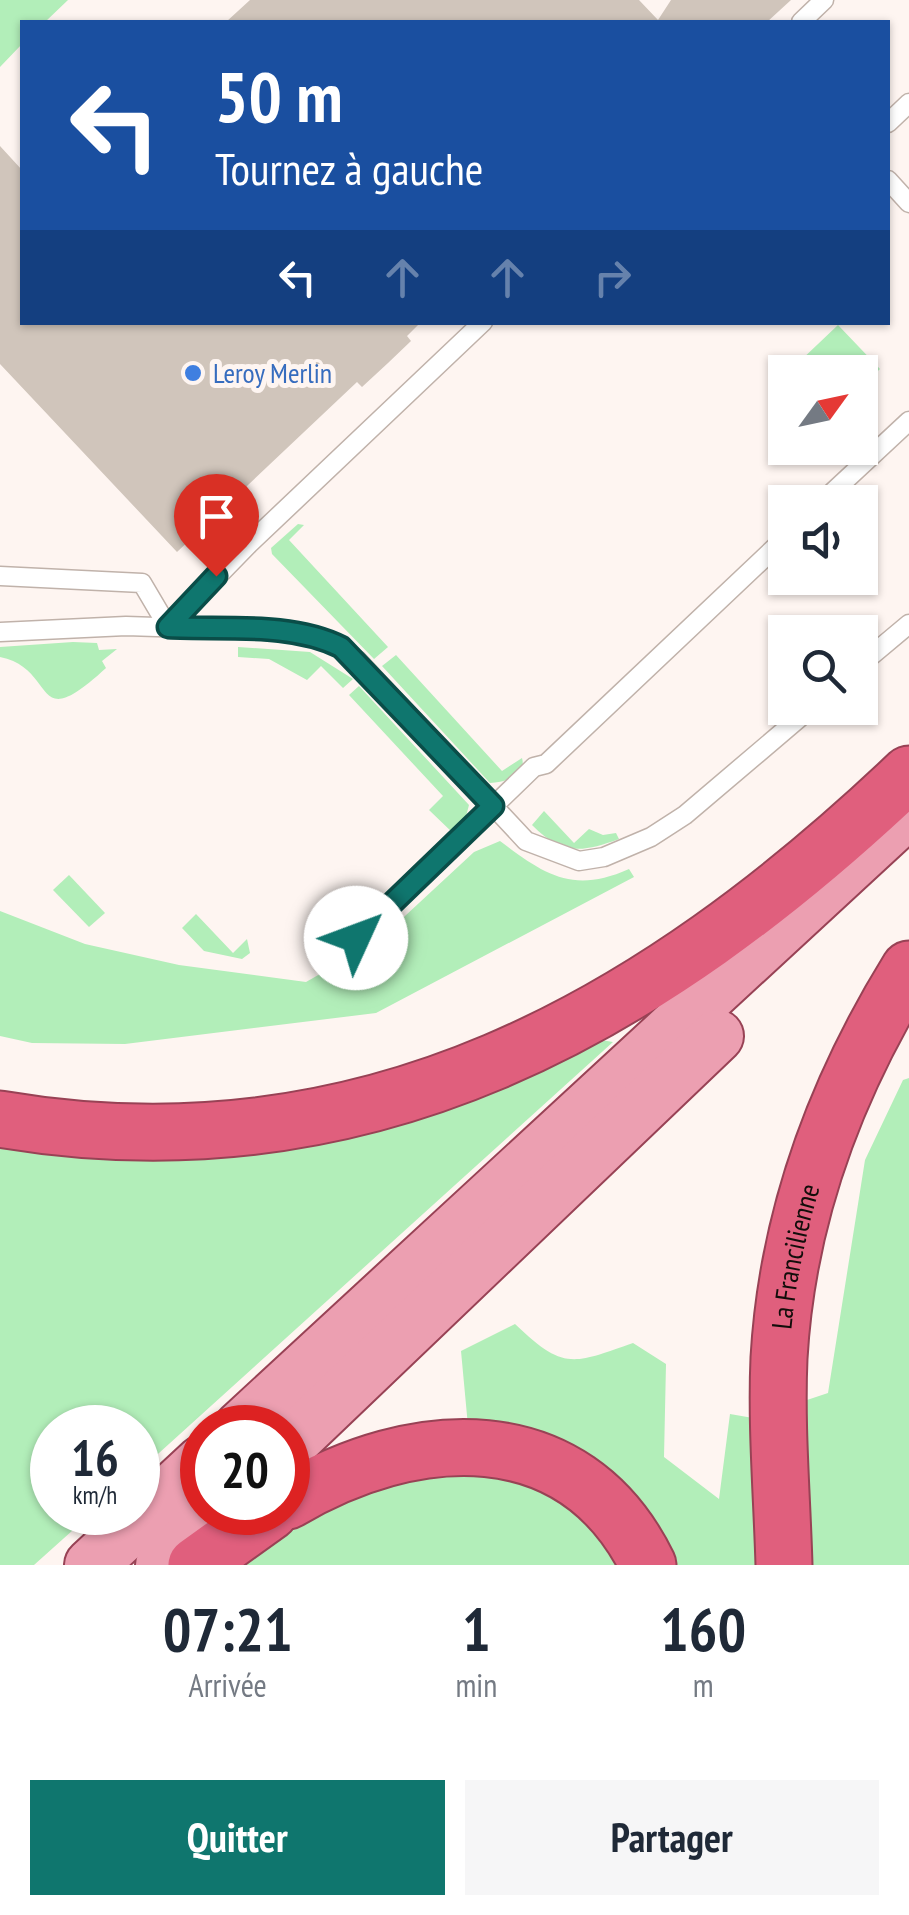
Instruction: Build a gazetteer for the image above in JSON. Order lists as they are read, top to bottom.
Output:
{
  "streets": {
    "highway": ["La Francilienne"]
  },
  "places": ["Leroy Merlin"],
  "north": "top right",
  "page": {
    "turn": ["50 m", "Tournez à gauche"],
    "speed": "16 km/h",
    "limit": "20",
    "eta": [
      "07:21",
      "Arrivée",
      "1",
      "min",
      "160",
      "m"
    ],
    "buttons": ["Quitter", "Partager"]
  }
}
